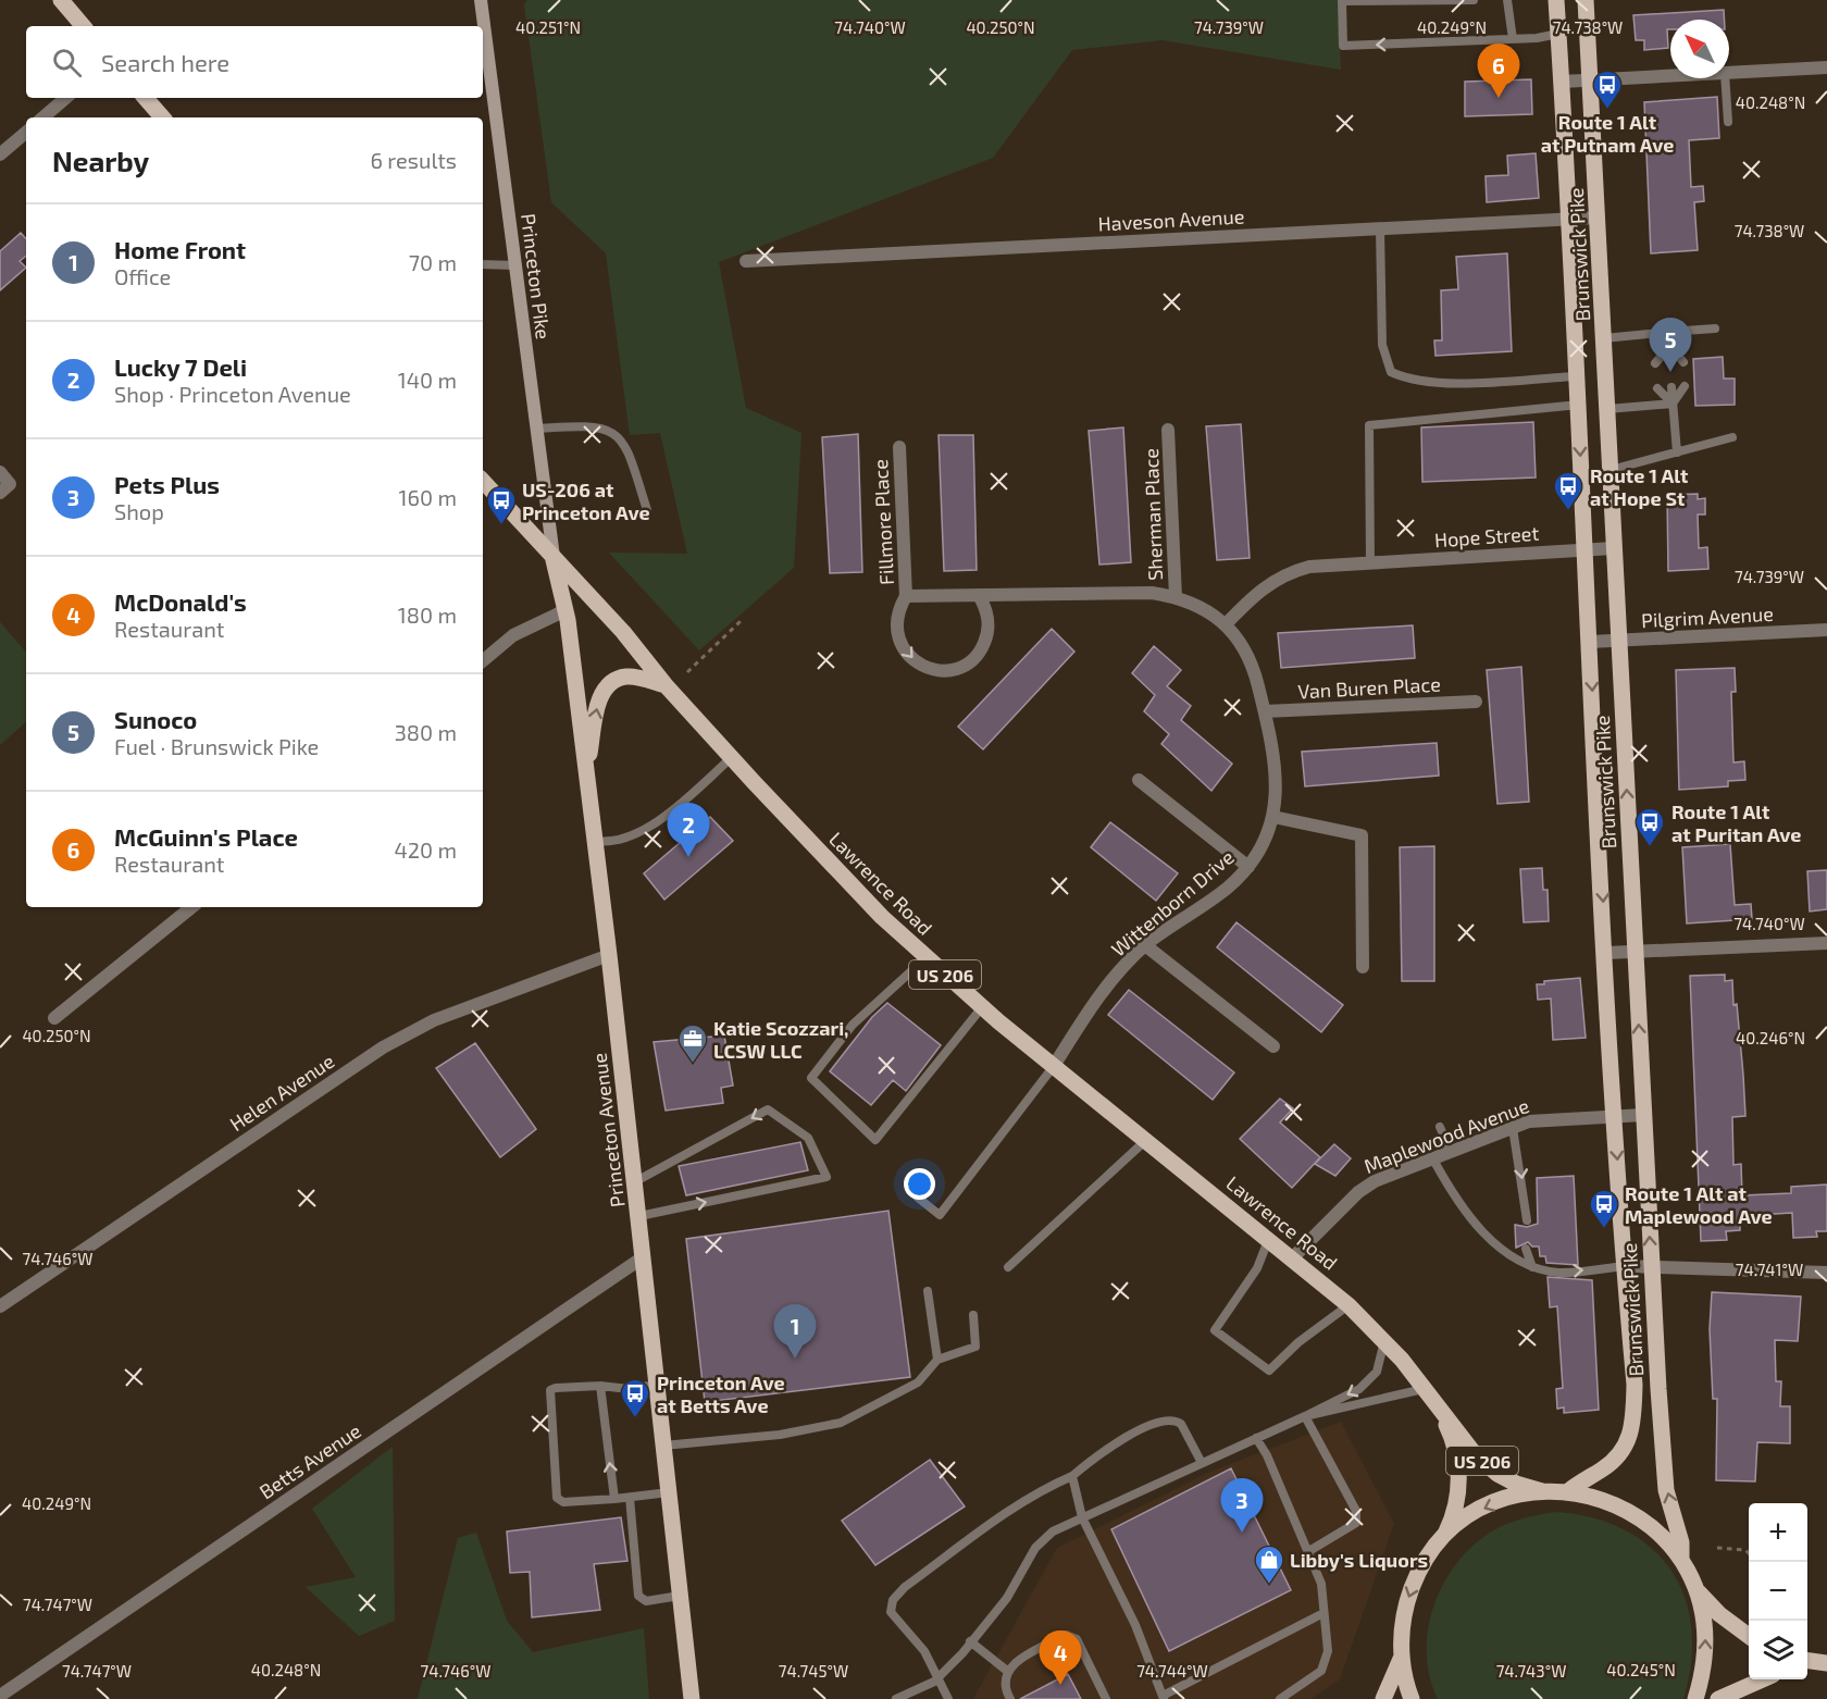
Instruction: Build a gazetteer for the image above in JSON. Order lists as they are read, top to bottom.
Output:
{
  "streets": {
    "main road": [
      "Brunswick Pike",
      "Princeton Pike",
      "Lawrence Road",
      "US 206",
      "Princeton Avenue"
    ],
    "street": [
      "Haveson Avenue",
      "Sherman Place",
      "Fillmore Place",
      "Hope Street",
      "Pilgrim Avenue",
      "Van Buren Place",
      "Wittenborn Drive",
      "Helen Avenue",
      "Maplewood Avenue",
      "Betts Avenue"
    ]
  },
  "crossings": [
    ["Haveson Avenue", "Brunswick Pike"],
    ["Brunswick Pike", "Hope Street"],
    ["Brunswick Pike", "Pilgrim Avenue"],
    ["Brunswick Pike", "US 206"],
    ["Brunswick Pike", "Maplewood Avenue"],
    ["Princeton Pike", "Lawrence Road"],
    ["Princeton Pike", "Princeton Avenue"],
    ["Sherman Place", "Wittenborn Drive"],
    ["Fillmore Place", "Wittenborn Drive"],
    ["Hope Street", "Wittenborn Drive"],
    ["Van Buren Place", "Wittenborn Drive"],
    ["Lawrence Road", "Wittenborn Drive"],
    ["Lawrence Road", "US 206"],
    ["Lawrence Road", "Princeton Avenue"],
    ["Lawrence Road", "Maplewood Avenue"],
    ["Helen Avenue", "Princeton Avenue"],
    ["Princeton Avenue", "Betts Avenue"]
  ],
  "places": {
    "bus stop": [
      "Route 1 Alt at Putnam Ave",
      "Route 1 Alt at Hope St",
      "US-206 at Princeton Ave",
      "Route 1 Alt at Puritan Ave",
      "Route 1 Alt at Maplewood Ave",
      "Princeton Ave at Betts Ave"
    ],
    "office": ["Katie Scozzari, LCSW LLC"],
    "shop": ["Libby's Liquors"]
  },
  "north": "top left",
  "page": {
    "search": "Search here",
    "pins": [
      "6",
      "5",
      "2",
      "1",
      "3",
      "4"
    ],
    "heading": ["Nearby", "6 results"],
    "list": [
      {
        "mark": "1",
        "name": "Home Front",
        "note": "Office",
        "value": "70 m"
      },
      {
        "mark": "2",
        "name": "Lucky 7 Deli",
        "note": "Shop · Princeton Avenue",
        "value": "140 m"
      },
      {
        "mark": "3",
        "name": "Pets Plus",
        "note": "Shop",
        "value": "160 m"
      },
      {
        "mark": "4",
        "name": "McDonald's",
        "note": "Restaurant",
        "value": "180 m"
      },
      {
        "mark": "5",
        "name": "Sunoco",
        "note": "Fuel · Brunswick Pike",
        "value": "380 m"
      },
      {
        "mark": "6",
        "name": "McGuinn's Place",
        "note": "Restaurant",
        "value": "420 m"
      }
    ],
    "map_buttons": ["+", "−"]
  },
  "coordinates": [
    "74.740°W",
    "74.739°W",
    "74.738°W",
    "40.251°N",
    "40.250°N",
    "40.249°N",
    "40.248°N",
    "40.246°N",
    "74.746°W",
    "74.741°W",
    "74.747°W",
    "40.245°N",
    "74.745°W",
    "74.744°W",
    "74.743°W"
  ]
}
